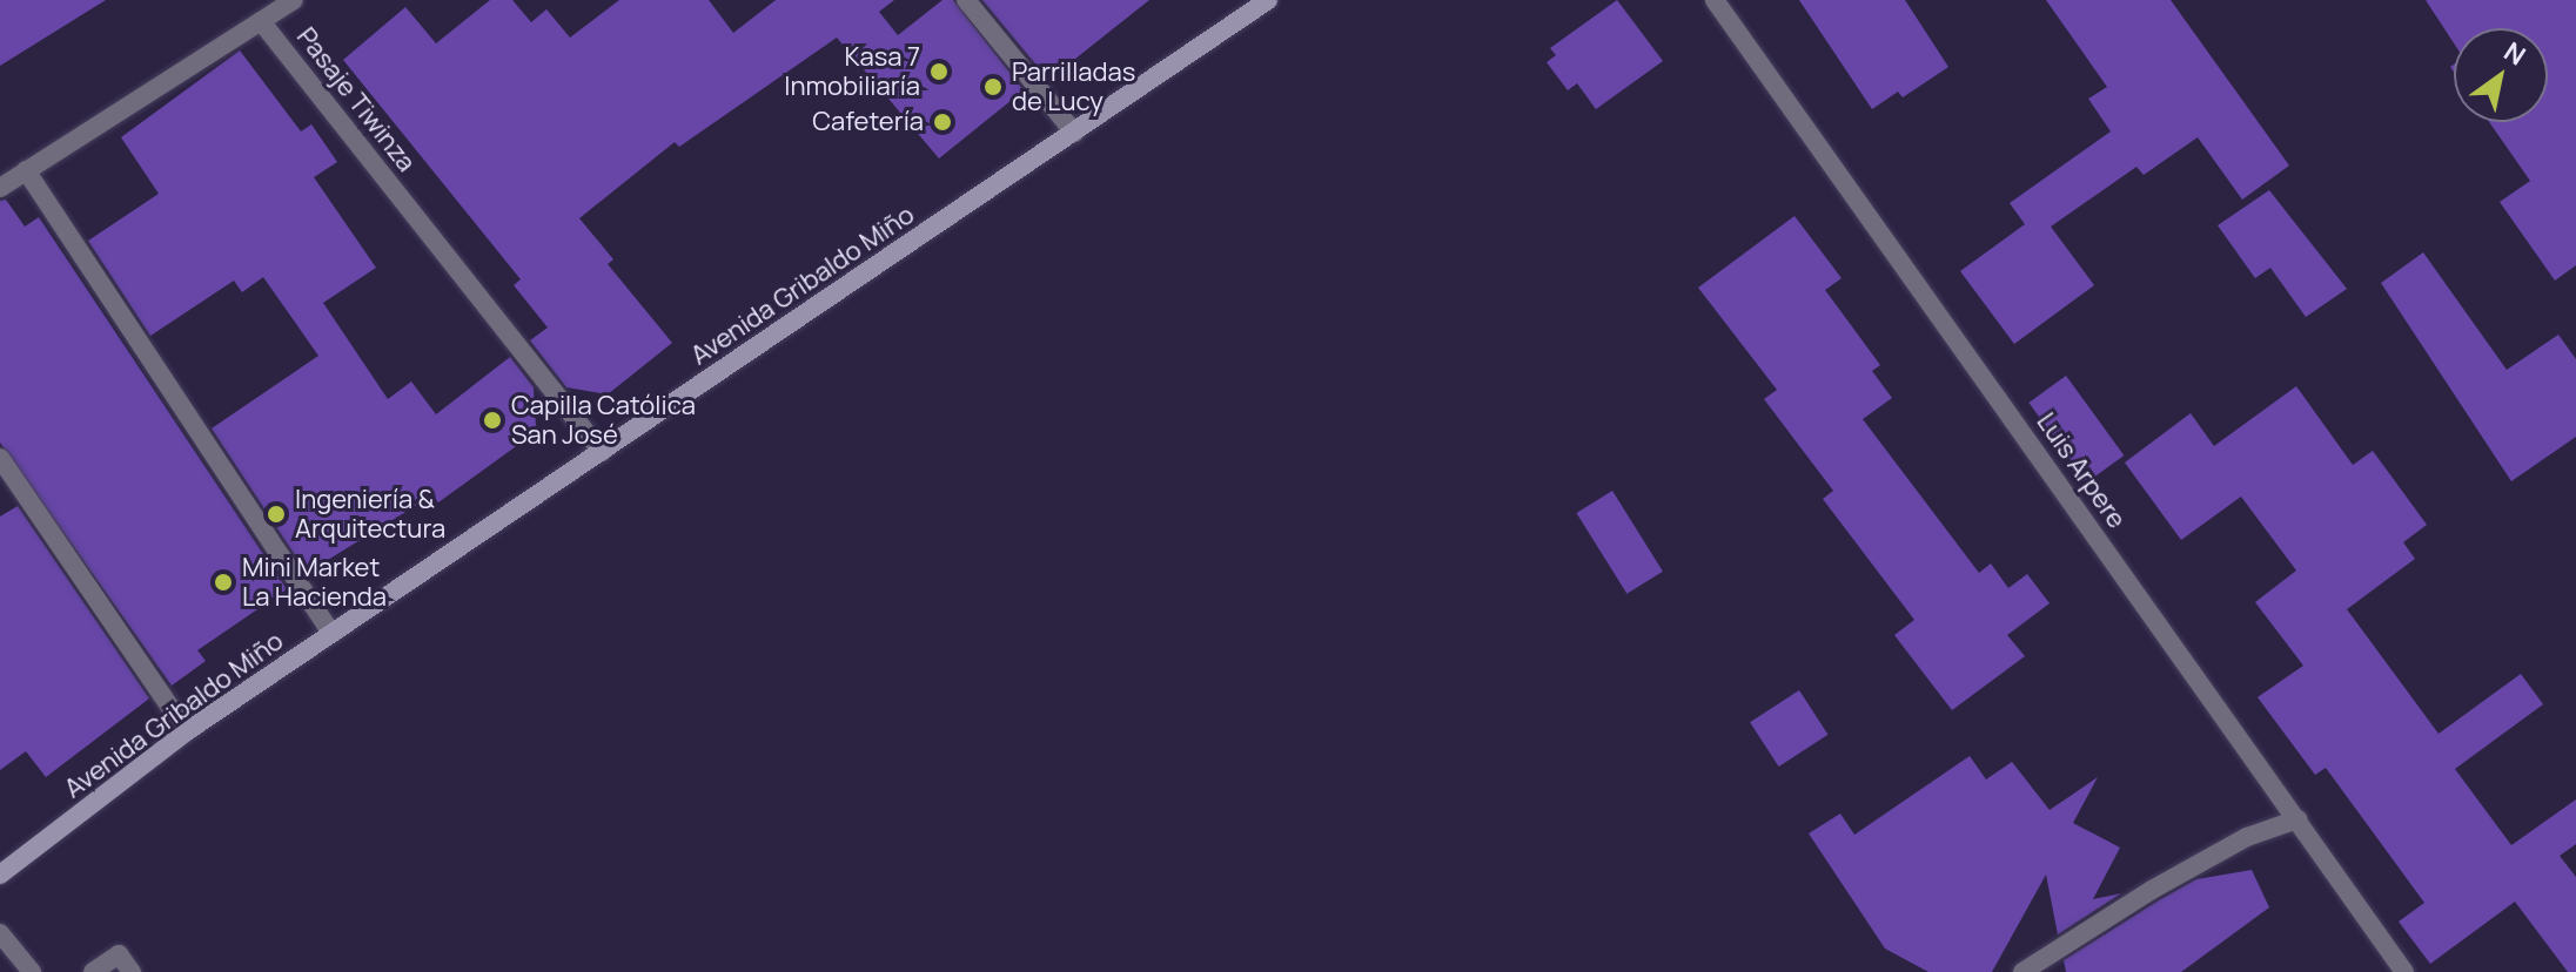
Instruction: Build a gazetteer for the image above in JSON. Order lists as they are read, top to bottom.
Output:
{
  "streets": {
    "street": ["Pasaje Tiwinza", "Avenida Gribaldo Miño", "Luis Arpere"]
  },
  "crossings": [
    ["Pasaje Tiwinza", "Avenida Gribaldo Miño"]
  ],
  "places": [
    "Kasa 7 Inmobiliaría",
    "Parrilladas de Lucy",
    "Cafetería",
    "Capilla Católica San José",
    "Ingeniería & Arquitectura",
    "Mini Market La Hacienda"
  ],
  "north": "top right"
}
